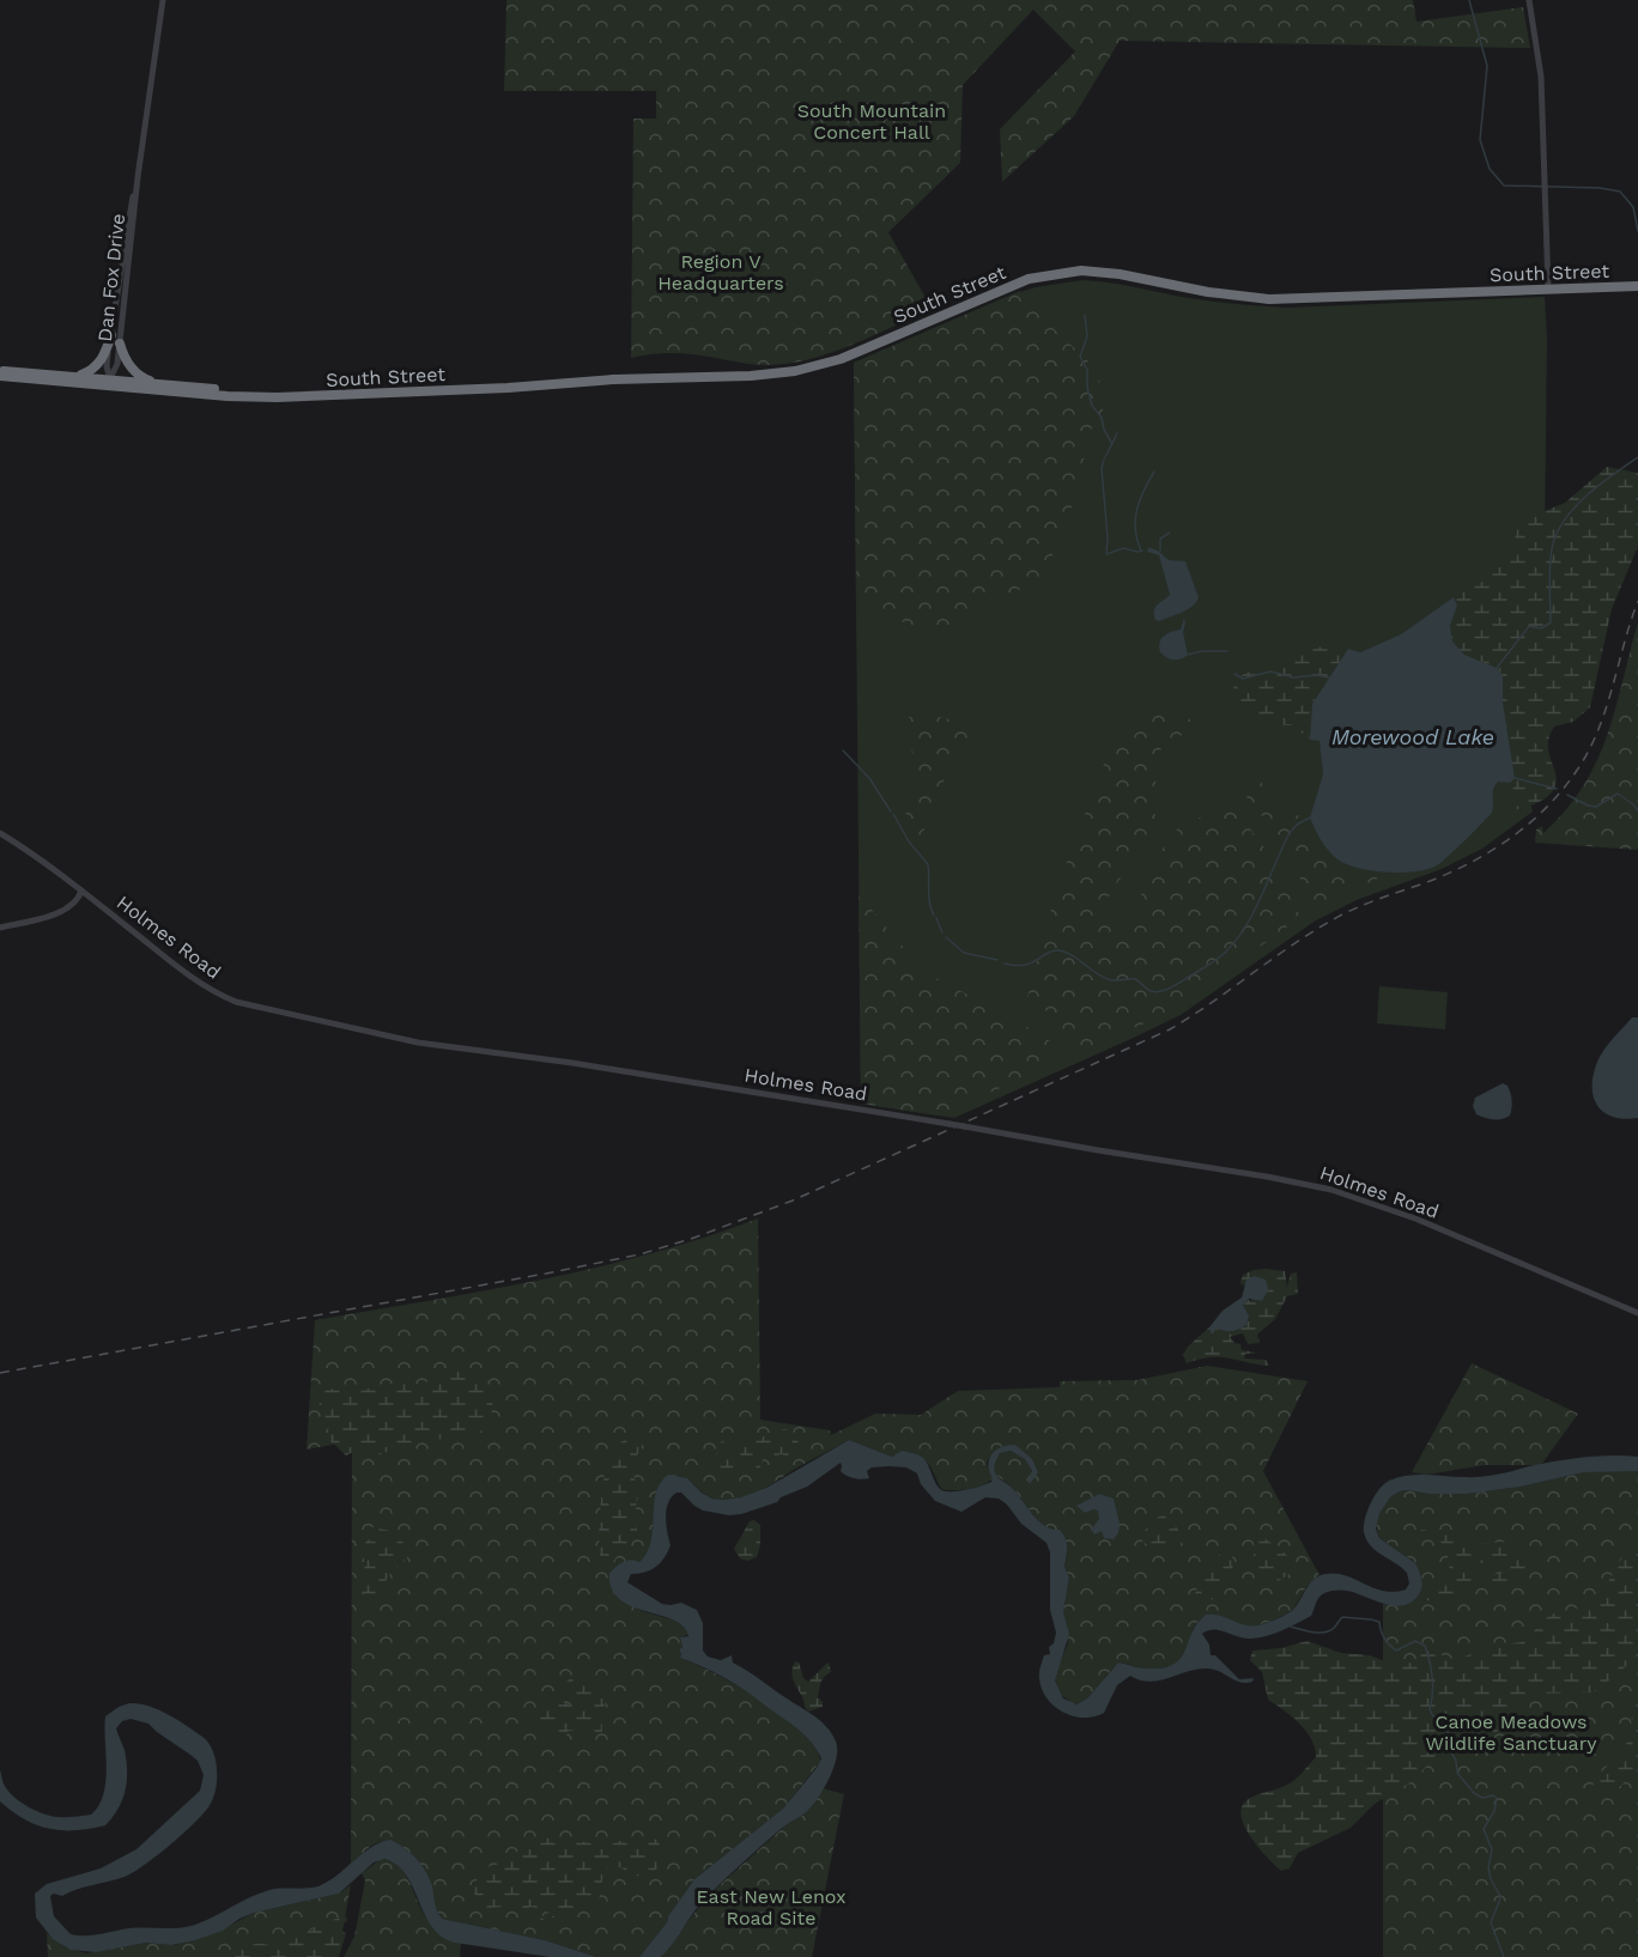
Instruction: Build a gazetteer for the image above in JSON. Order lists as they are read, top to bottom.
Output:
{
  "streets": {
    "highway": ["South Street"],
    "street": ["Dan Fox Drive", "Holmes Road"]
  },
  "crossings": [
    ["South Street", "Dan Fox Drive"]
  ],
  "water": ["Morewood Lake"],
  "parks": [
    "South Mountain Concert Hall",
    "Region V Headquarters",
    "Canoe Meadows Wildlife Sanctuary",
    "East New Lenox Road Site"
  ]
}
